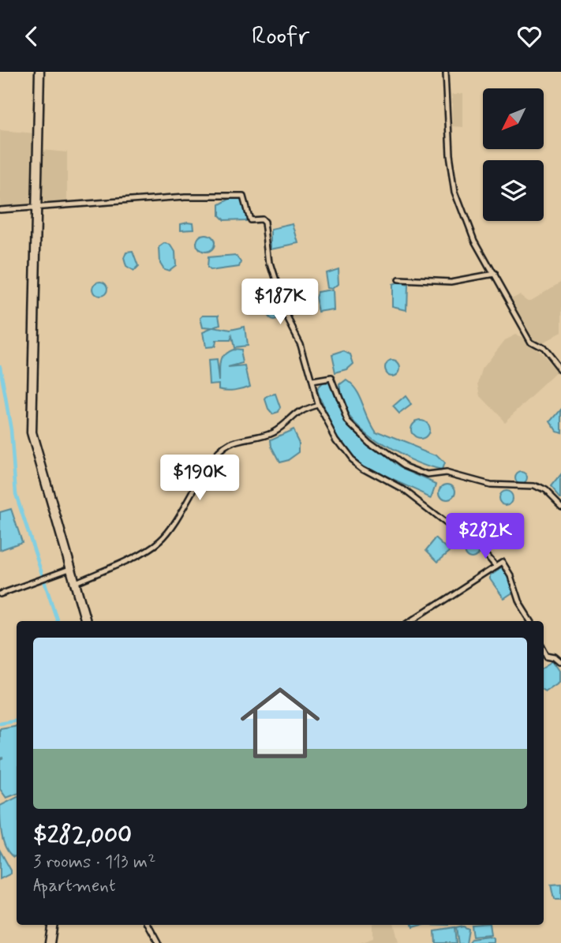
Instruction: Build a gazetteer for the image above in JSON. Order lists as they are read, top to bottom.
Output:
{
  "north": "bottom left",
  "page": {
    "header": "Roofr",
    "price": ["$187K", "$190K", "$282K"],
    "list": [
      {
        "name": "$282,000",
        "note": "3 rooms · 113 m² · Apartment"
      }
    ]
  }
}
